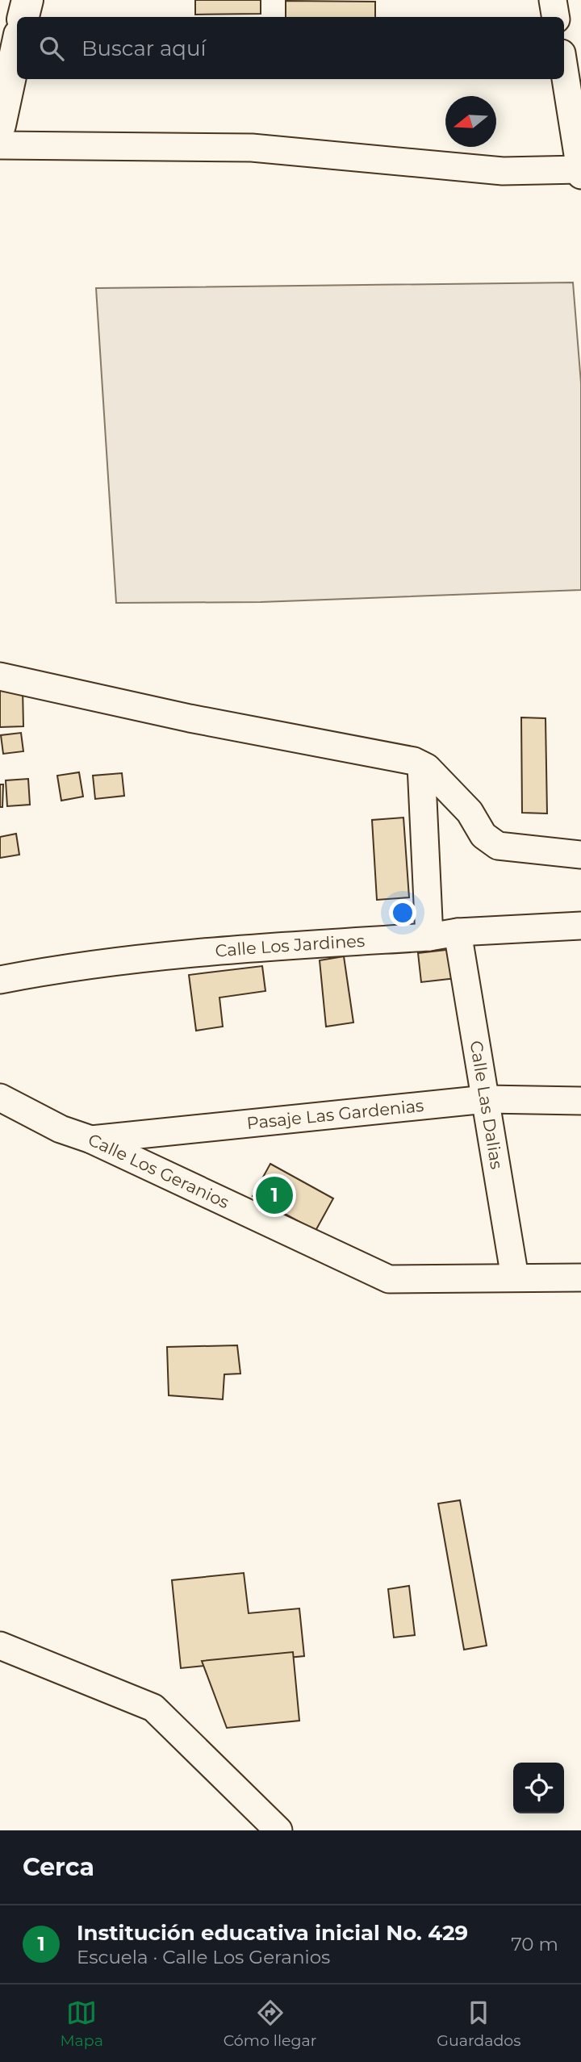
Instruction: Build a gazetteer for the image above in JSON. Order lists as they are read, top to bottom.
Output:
{
  "streets": {
    "street": [
      "Calle Los Jardines",
      "Calle Las Dalias",
      "Pasaje Las Gardenias",
      "Calle Los Geranios"
    ]
  },
  "crossings": [
    ["Calle Los Jardines", "Calle Las Dalias"],
    ["Calle Las Dalias", "Pasaje Las Gardenias"],
    ["Calle Las Dalias", "Calle Los Geranios"],
    ["Pasaje Las Gardenias", "Calle Los Geranios"]
  ],
  "north": "left",
  "page": {
    "search": "Buscar aquí",
    "pins": "1",
    "heading": "Cerca",
    "list": [
      {
        "mark": "1",
        "name": "Institución educativa inicial No. 429",
        "note": "Escuela · Calle Los Geranios",
        "value": "70 m"
      }
    ],
    "nav": ["Mapa", "Cómo llegar", "Guardados"]
  }
}
